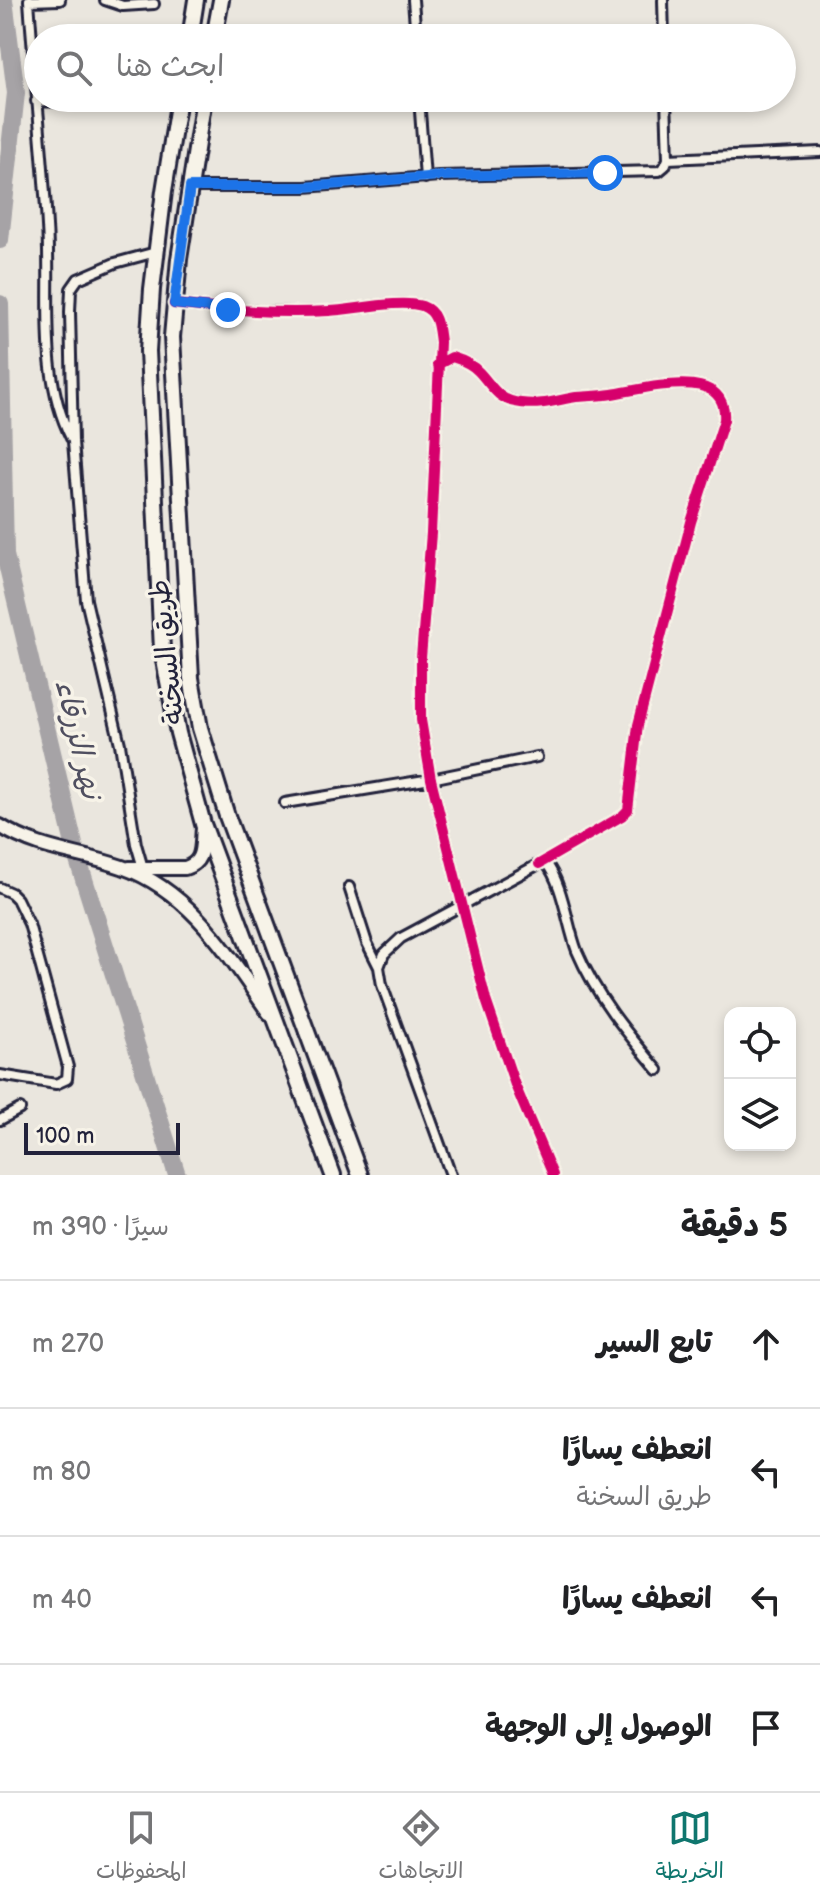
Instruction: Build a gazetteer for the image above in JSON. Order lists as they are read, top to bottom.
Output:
{
  "streets": {
    "main road": ["طريق السخنة"]
  },
  "water": ["نهر الزرقاء"],
  "scale_bar": "100 m",
  "page": {
    "search": "ابحث هنا",
    "scale": "100 m",
    "heading": ["5 دقيقة", "سيرًا · 390 m"],
    "list": [
      ["تابع السير", "270 m"],
      ["انعطف يسارًا", "طريق السخنة", "80 m"],
      ["انعطف يسارًا", "40 m"],
      "الوصول إلى الوجهة"
    ],
    "nav": ["الخريطة", "الاتجاهات", "المحفوظات"]
  }
}
